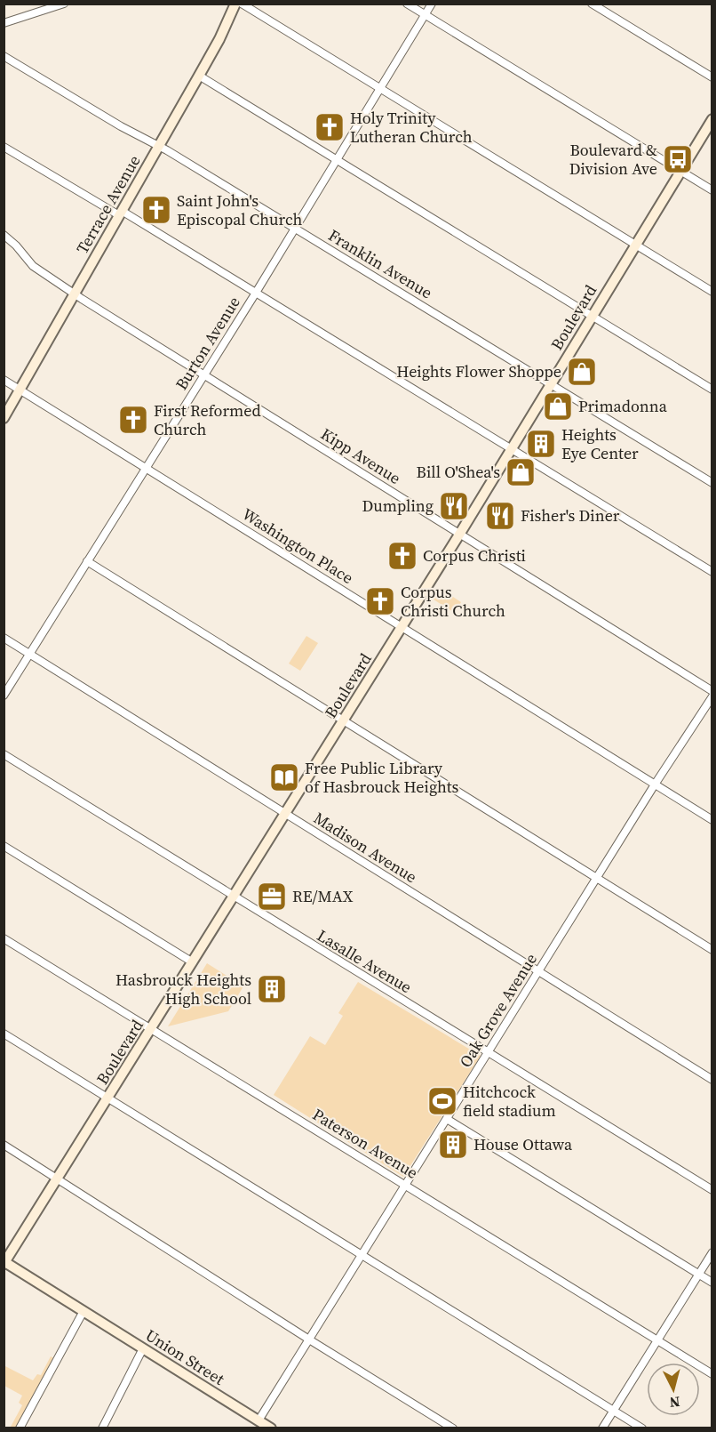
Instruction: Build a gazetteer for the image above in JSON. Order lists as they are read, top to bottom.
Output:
{
  "streets": {
    "street": [
      "Terrace Avenue",
      "Franklin Avenue",
      "Boulevard",
      "Burton Avenue",
      "Kipp Avenue",
      "Washington Place",
      "Madison Avenue",
      "Lasalle Avenue",
      "Oak Grove Avenue",
      "Paterson Avenue",
      "Union Street"
    ]
  },
  "crossings": [
    ["Terrace Avenue", "Franklin Avenue"],
    ["Terrace Avenue", "Kipp Avenue"],
    ["Terrace Avenue", "Washington Place"],
    ["Franklin Avenue", "Boulevard"],
    ["Franklin Avenue", "Burton Avenue"],
    ["Boulevard", "Kipp Avenue"],
    ["Boulevard", "Washington Place"],
    ["Boulevard", "Madison Avenue"],
    ["Boulevard", "Lasalle Avenue"],
    ["Boulevard", "Paterson Avenue"],
    ["Boulevard", "Union Street"],
    ["Burton Avenue", "Kipp Avenue"],
    ["Burton Avenue", "Washington Place"],
    ["Burton Avenue", "Madison Avenue"],
    ["Washington Place", "Oak Grove Avenue"],
    ["Madison Avenue", "Oak Grove Avenue"],
    ["Lasalle Avenue", "Oak Grove Avenue"],
    ["Oak Grove Avenue", "Paterson Avenue"],
    ["Oak Grove Avenue", "Union Street"]
  ],
  "places": {
    "church": [
      "Holy Trinity Lutheran Church",
      "Saint John's Episcopal Church",
      "First Reformed Church",
      "Corpus Christi",
      "Corpus Christi Church"
    ],
    "bus stop": ["Boulevard & Division Ave"],
    "shop": ["Heights Flower Shoppe", "Primadonna", "Bill O'Shea's"],
    "building": ["Heights Eye Center", "Hasbrouck Heights High School", "House Ottawa"],
    "restaurant": ["Dumpling", "Fisher's Diner"],
    "library": ["Free Public Library of Hasbrouck Heights"],
    "office": ["RE/MAX"],
    "sports": ["Hitchcock field stadium"]
  },
  "north": "bottom"
}
